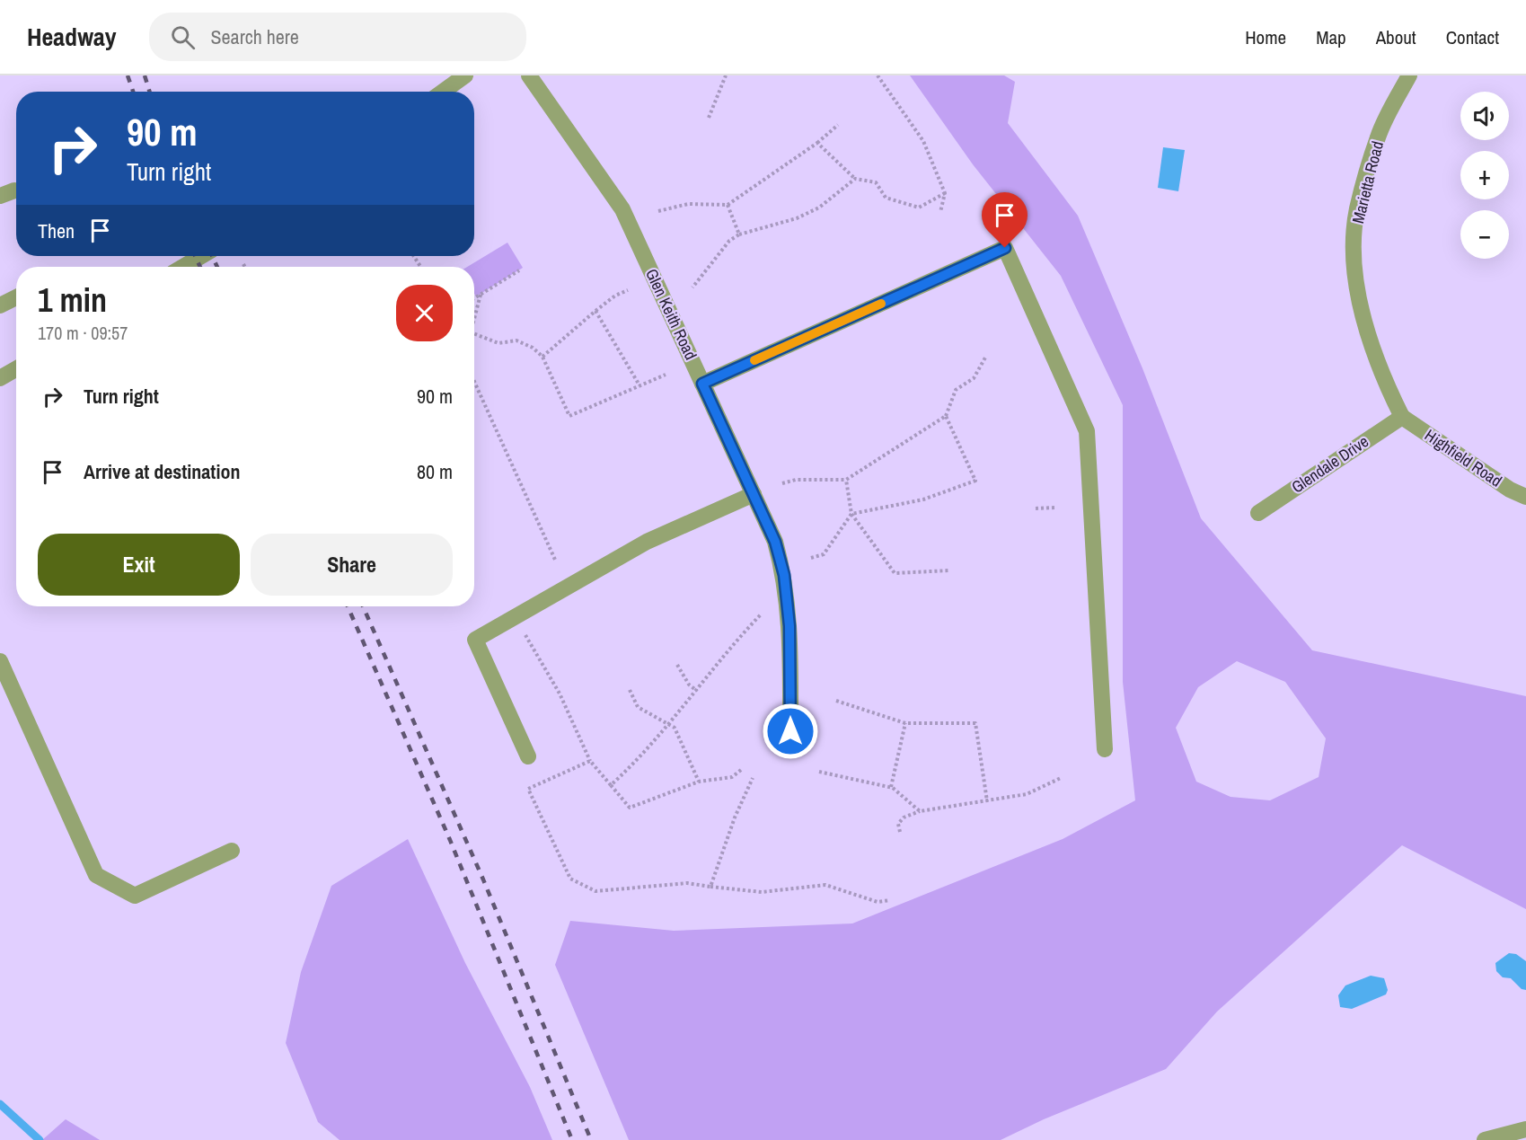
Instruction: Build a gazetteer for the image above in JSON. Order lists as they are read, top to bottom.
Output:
{
  "streets": {
    "street": [
      "Marietta Road",
      "Glen Keith Road",
      "Highfield Road",
      "Glendale Drive"
    ]
  },
  "crossings": [
    ["Marietta Road", "Highfield Road"],
    ["Marietta Road", "Glendale Drive"],
    ["Highfield Road", "Glendale Drive"]
  ],
  "page": {
    "header": "Headway",
    "search": "Search here",
    "nav": [
      "Home",
      "Map",
      "About",
      "Contact"
    ],
    "map_buttons": ["+", "−"],
    "turn": ["90 m", "Turn right"],
    "then": "Then",
    "heading": ["1 min", "170 m · 09:57"],
    "list": [
      {
        "name": "Turn right",
        "value": "90 m"
      },
      {
        "name": "Arrive at destination",
        "value": "80 m"
      }
    ],
    "buttons": ["Exit", "Share"]
  }
}
